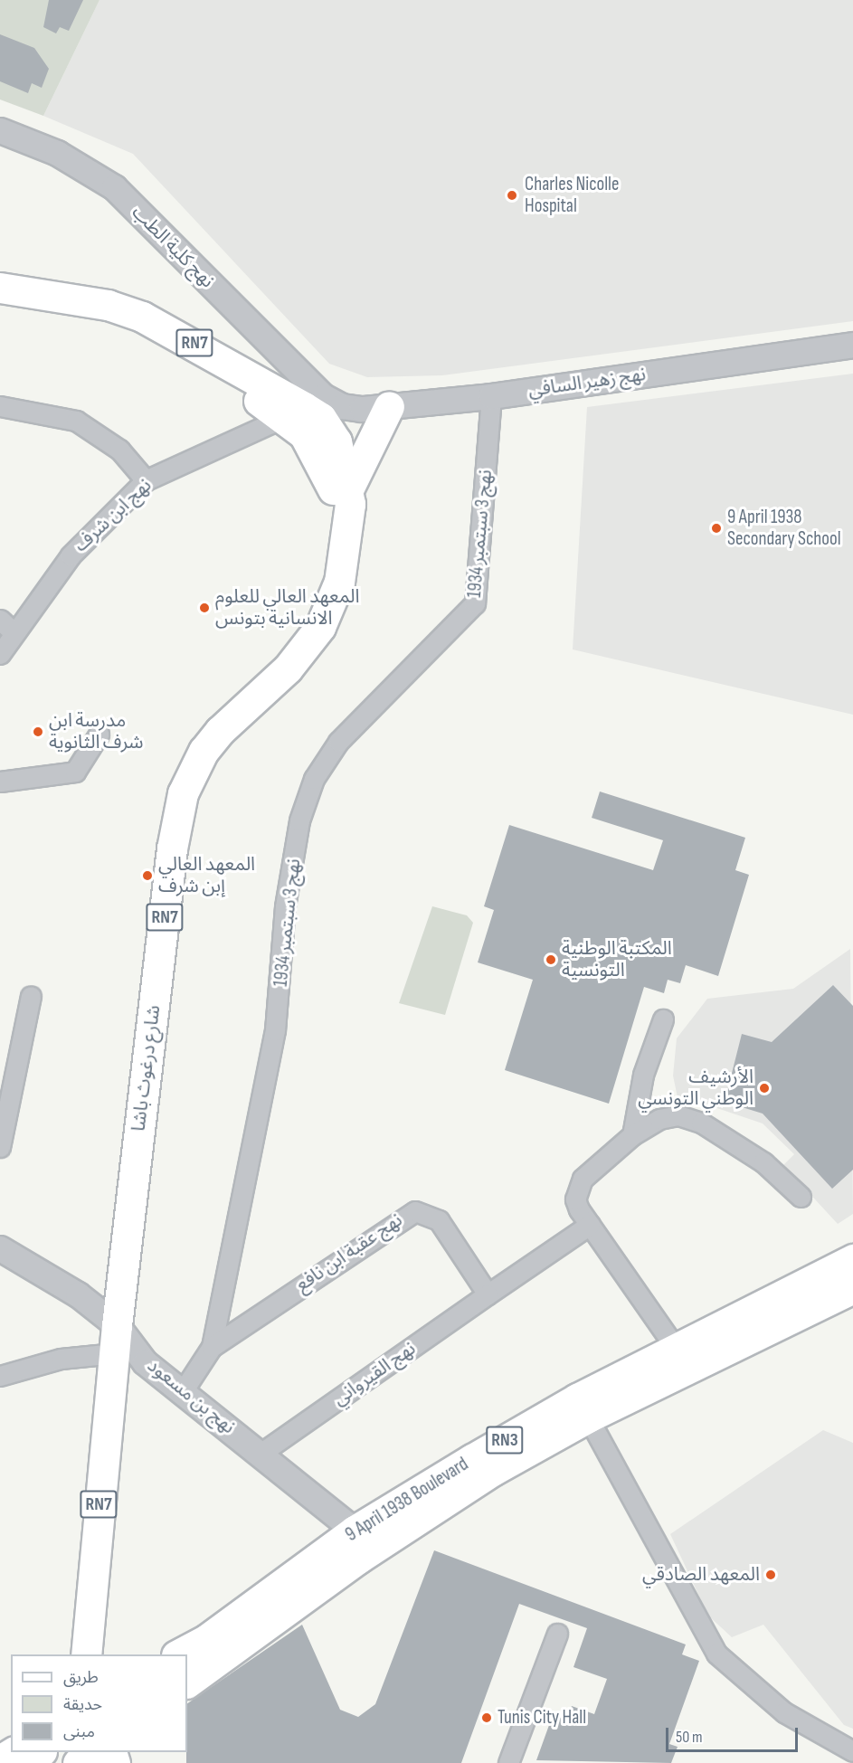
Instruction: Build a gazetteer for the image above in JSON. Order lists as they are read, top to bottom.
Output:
{
  "streets": {
    "main road": [
      "RN7",
      "شارع درغوث باشا",
      "RN3",
      "9 April 1938 Boulevard"
    ],
    "street": [
      "نهج كلية الطب",
      "نهج زهير السافي",
      "نهج ابن شرف",
      "نهج 3 سبتمبر 1934",
      "نهج عقبة ابن نافع",
      "نهج القيرواني",
      "نهج بن مسعود"
    ]
  },
  "crossings": [
    ["نهج كلية الطب", "RN7"],
    ["نهج كلية الطب", "نهج زهير السافي"],
    ["نهج كلية الطب", "نهج ابن شرف"],
    ["نهج كلية الطب", "شارع درغوث باشا"],
    ["RN7", "نهج زهير السافي"],
    ["RN7", "نهج ابن شرف"],
    ["RN7", "شارع درغوث باشا"],
    ["نهج زهير السافي", "نهج ابن شرف"],
    ["نهج زهير السافي", "نهج 3 سبتمبر 1934"],
    ["نهج زهير السافي", "شارع درغوث باشا"],
    ["نهج ابن شرف", "شارع درغوث باشا"],
    ["نهج 3 سبتمبر 1934", "نهج عقبة ابن نافع"],
    ["شارع درغوث باشا", "نهج بن مسعود"],
    ["نهج عقبة ابن نافع", "نهج القيرواني"],
    ["نهج عقبة ابن نافع", "نهج بن مسعود"],
    ["نهج القيرواني", "نهج بن مسعود"],
    ["نهج بن مسعود", "9 April 1938 Boulevard"]
  ],
  "places": [
    "Charles Nicolle Hospital",
    "9 April 1938 Secondary School",
    "المعهد العالي للعلوم الانسانية بتونس",
    "مدرسة ابن شرف الثانوية",
    "المعهد العالي إبن شرف",
    "المكتبة الوطنية التونسية",
    "الأرشيف الوطني التونسي",
    "المعهد الصادقي",
    "Tunis City Hall"
  ],
  "legend": ["طريق", "حديقة", "مبنى"],
  "scale_bar": "50 m"
}
